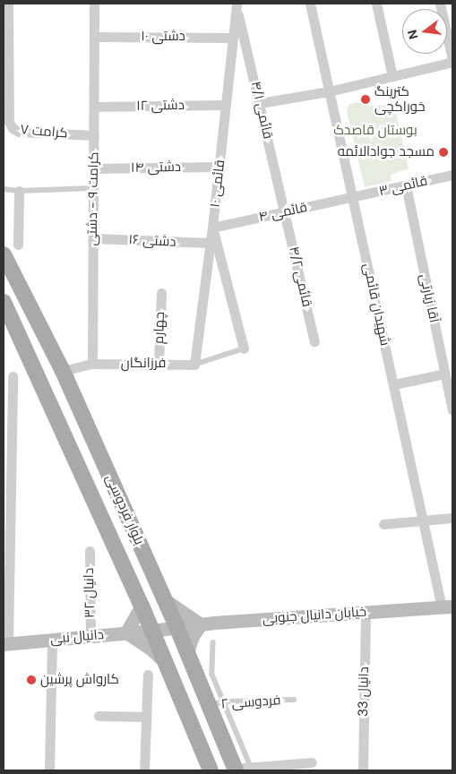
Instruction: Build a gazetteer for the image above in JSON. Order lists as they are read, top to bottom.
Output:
{
  "streets": {
    "main road": ["بلوار فردوسی", "خیابان دانیال جنوبی", "دانیال نبی"],
    "street": [
      "دشتی ۱۰",
      "دشتی ۱۲",
      "قائمی ۴/۱",
      "کرامت ۷",
      "دشتی ۱۴",
      "قائمی ۱۰",
      "قائمی ۳",
      "کرامت ۹ - دشتی",
      "قائمی ۴",
      "دشتی ۱۶",
      "قائمی ۴/۲",
      "آقا زیارتی",
      "شهیدان قائمی",
      "چهارم",
      "فرزانگان",
      "دانیال ۳۲",
      "دانیال 33"
    ],
    "lane": ["فردوسی ۲"]
  },
  "crossings": [
    ["دشتی ۱۰", "قائمی ۱۰"],
    ["دشتی ۱۰", "کرامت ۹ - دشتی"],
    ["دشتی ۱۲", "قائمی ۱۰"],
    ["دشتی ۱۲", "کرامت ۹ - دشتی"],
    ["قائمی ۴/۱", "قائمی ۱۰"],
    ["قائمی ۴/۱", "قائمی ۴"],
    ["قائمی ۴/۱", "قائمی ۴/۲"],
    ["کرامت ۷", "کرامت ۹ - دشتی"],
    ["دشتی ۱۴", "قائمی ۱۰"],
    ["دشتی ۱۴", "کرامت ۹ - دشتی"],
    ["قائمی ۱۰", "قائمی ۴"],
    ["قائمی ۱۰", "دشتی ۱۶"],
    ["قائمی ۱۰", "فرزانگان"],
    ["قائمی ۳", "قائمی ۴"],
    ["قائمی ۳", "آقا زیارتی"],
    ["قائمی ۳", "شهیدان قائمی"],
    ["کرامت ۹ - دشتی", "دشتی ۱۶"],
    ["کرامت ۹ - دشتی", "فرزانگان"],
    ["قائمی ۴", "قائمی ۴/۲"],
    ["قائمی ۴", "شهیدان قائمی"],
    ["شهیدان قائمی", "خیابان دانیال جنوبی"],
    ["چهارم", "فرزانگان"],
    ["بلوار فردوسی", "خیابان دانیال جنوبی"],
    ["بلوار فردوسی", "دانیال نبی"],
    ["بلوار فردوسی", "فردوسی ۲"],
    ["دانیال ۳۲", "دانیال نبی"],
    ["خیابان دانیال جنوبی", "دانیال نبی"],
    ["خیابان دانیال جنوبی", "دانیال 33"]
  ],
  "parks": ["بوستان قاصدک"],
  "places": ["کترینگ خوراکچی", "مسجد جوادالائمه", "کارواش پرشین"],
  "north": "left"
}
